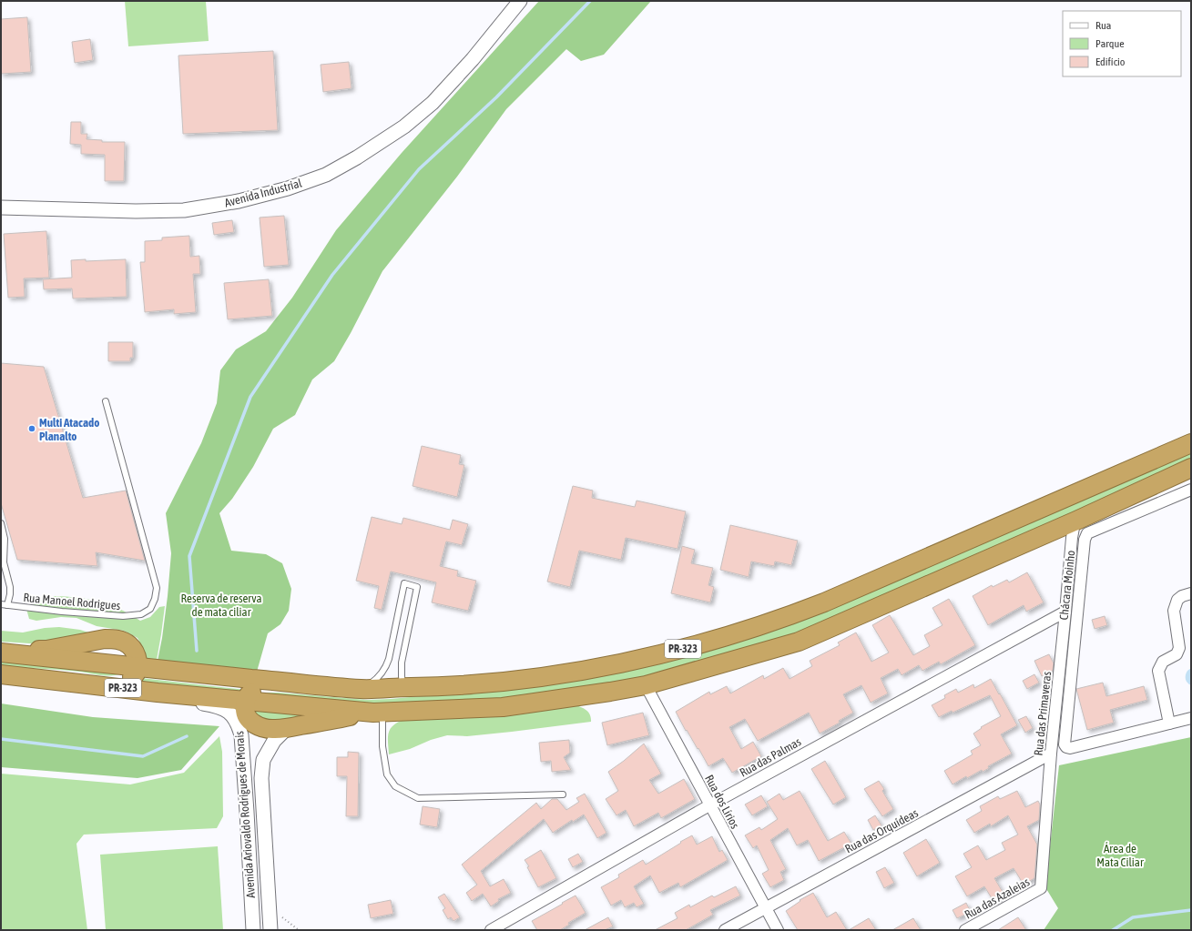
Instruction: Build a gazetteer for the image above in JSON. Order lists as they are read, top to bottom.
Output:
{
  "streets": {
    "highway": ["PR-323"],
    "street": [
      "Avenida Industrial",
      "Chácara Moinho",
      "Rua das Primaveras",
      "Rua das Palmas",
      "Rua dos Lírios",
      "Avenida Ariovaldo Rodrigues de Morais",
      "Rua das Orquídeas",
      "Rua das Azaleias"
    ],
    "lane": ["Rua Manoel Rodrigues"]
  },
  "crossings": [
    ["PR-323", "Rua das Primaveras"],
    ["PR-323", "Rua dos Lírios"],
    ["PR-323", "Avenida Ariovaldo Rodrigues de Morais"],
    ["Rua das Primaveras", "Rua das Palmas"],
    ["Rua das Primaveras", "Rua das Orquídeas"],
    ["Rua das Primaveras", "Rua das Azaleias"],
    ["Rua das Palmas", "Rua dos Lírios"],
    ["Rua dos Lírios", "Rua das Orquídeas"]
  ],
  "parks": ["Reserva de reserva de mata ciliar", "Área de Mata Ciliar"],
  "places": ["Multi Atacado Planalto"],
  "legend": ["Rua", "Parque", "Edifício"]
}
